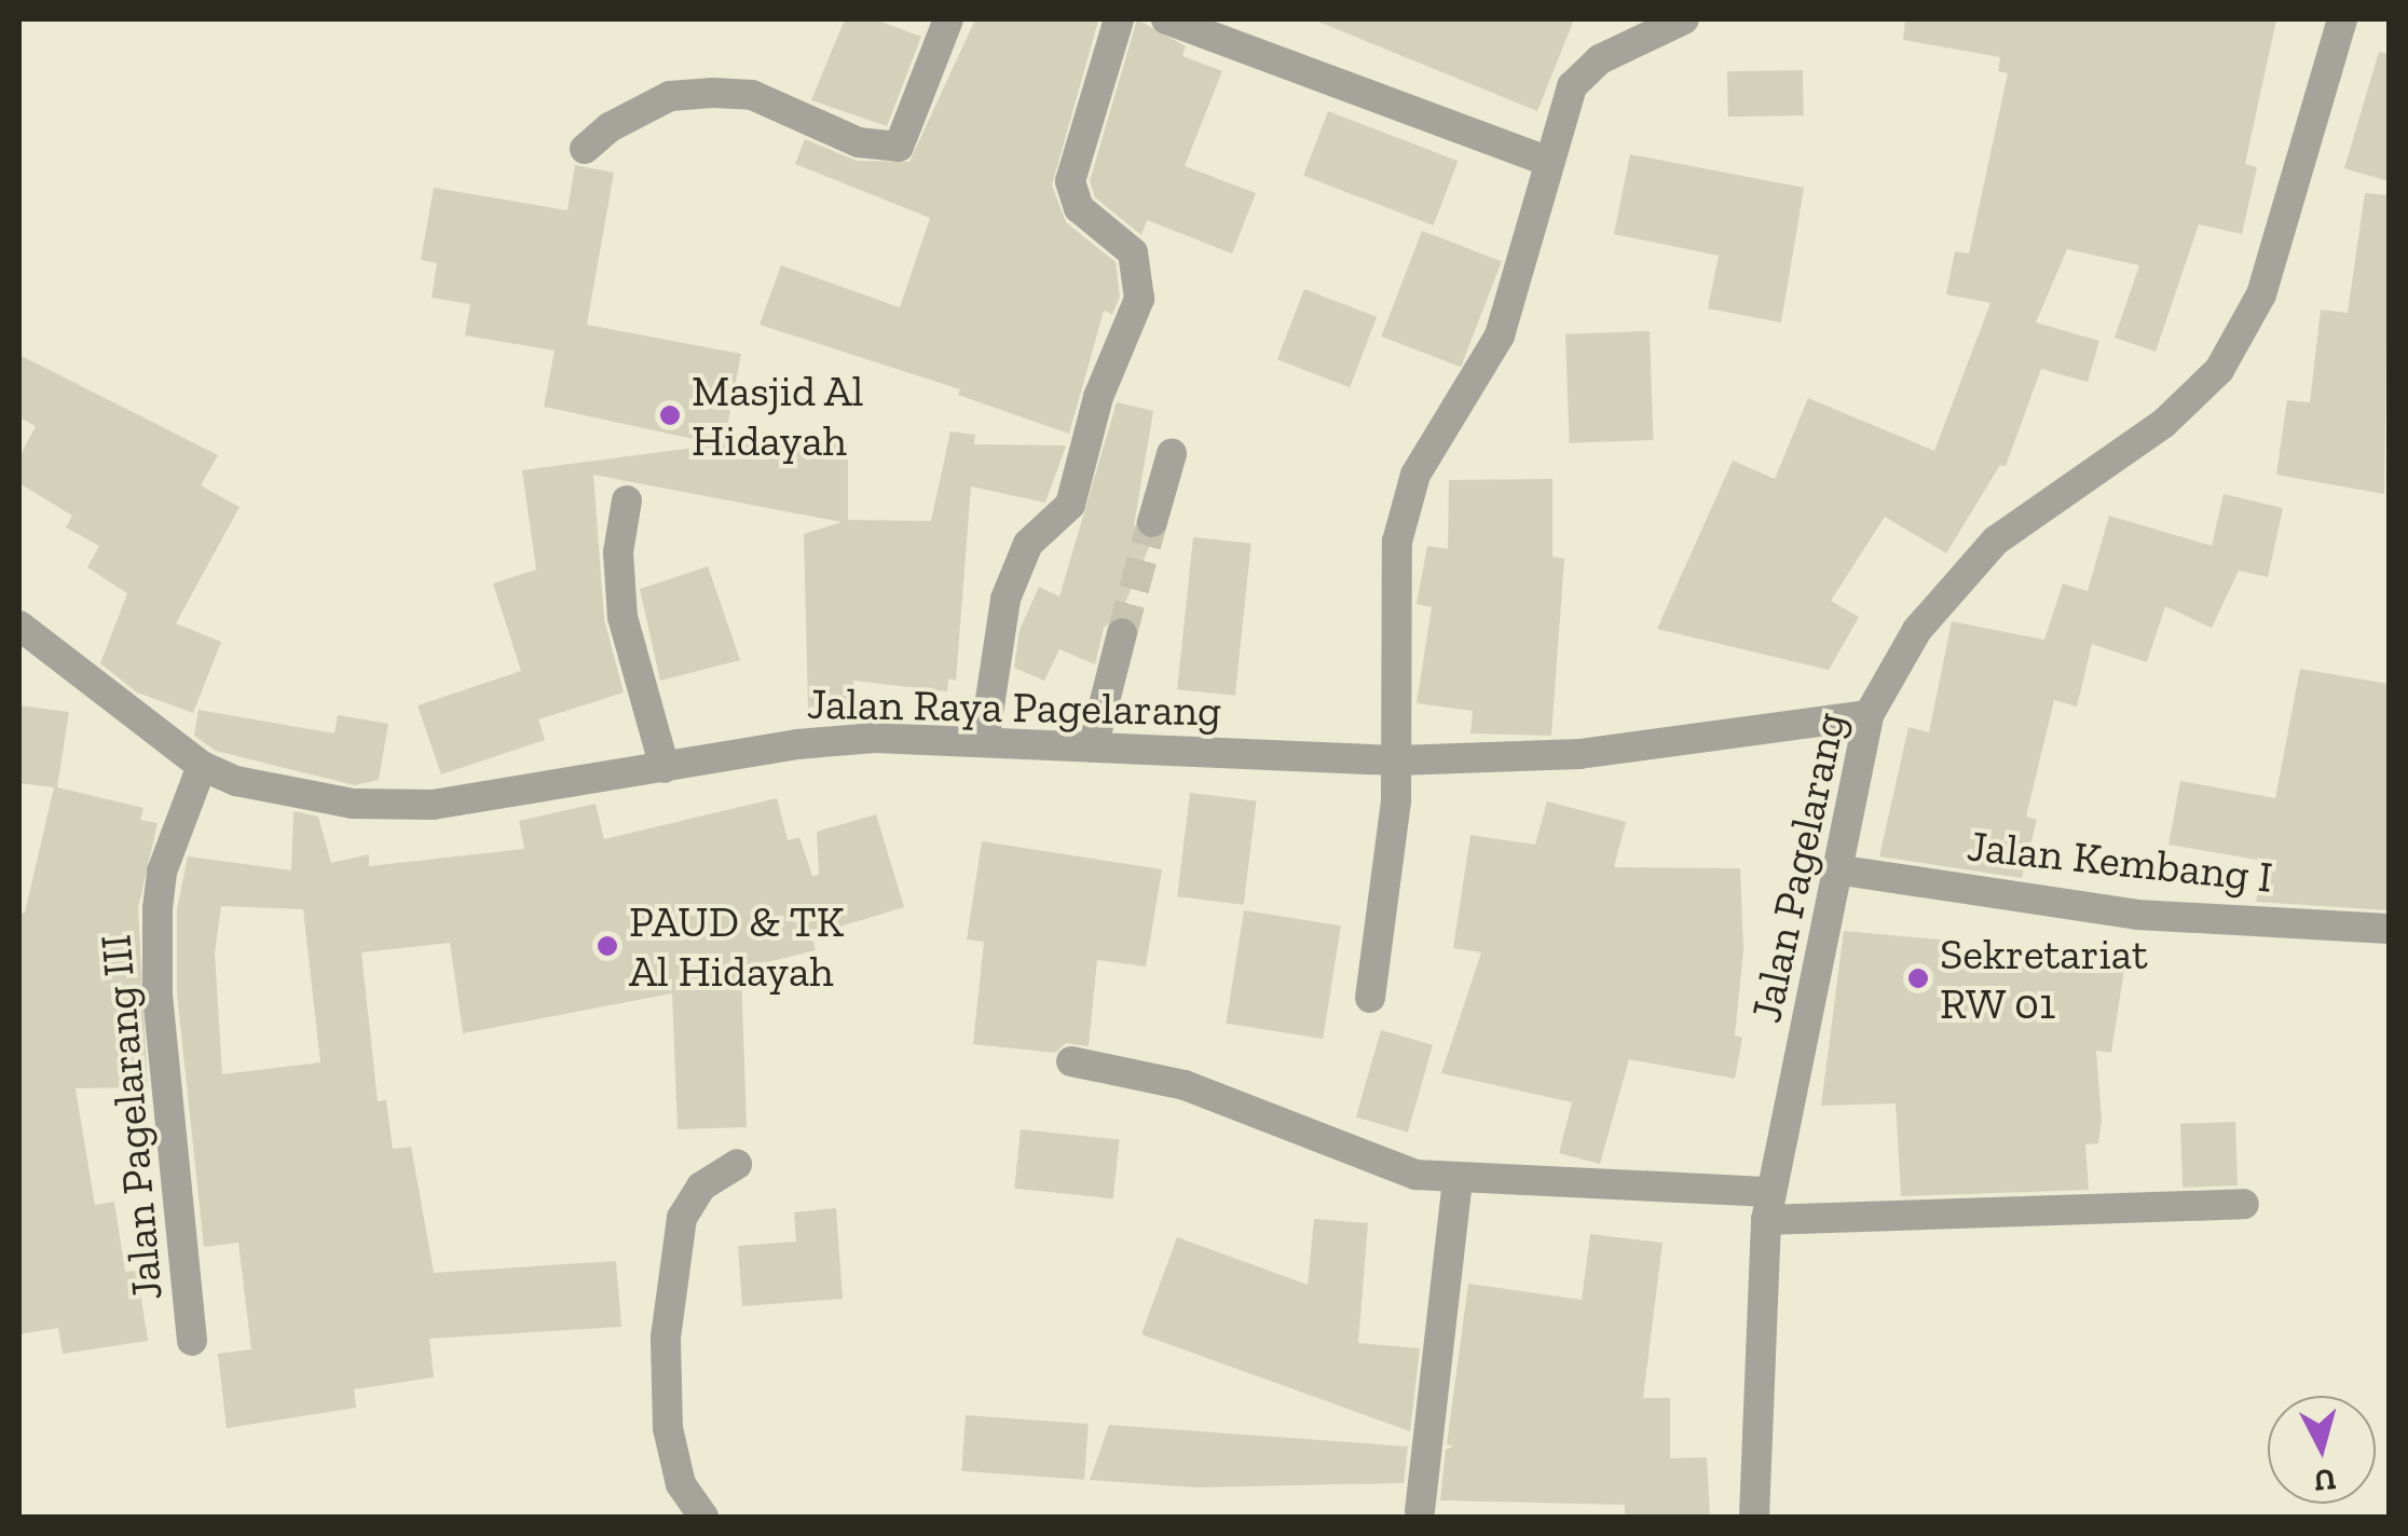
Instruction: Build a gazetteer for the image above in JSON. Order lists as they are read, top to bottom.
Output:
{
  "streets": {
    "street": [
      "Jalan Raya Pagelarang",
      "Jalan Kembang I",
      "Jalan Pagelarang",
      "Jalan Pagelarang III"
    ]
  },
  "crossings": [
    ["Jalan Raya Pagelarang", "Jalan Pagelarang"],
    ["Jalan Raya Pagelarang", "Jalan Pagelarang III"],
    ["Jalan Kembang I", "Jalan Pagelarang"]
  ],
  "places": ["Masjid Al Hidayah", "PAUD & TK Al Hidayah", "Sekretariat RW 01"],
  "north": "bottom"
}
